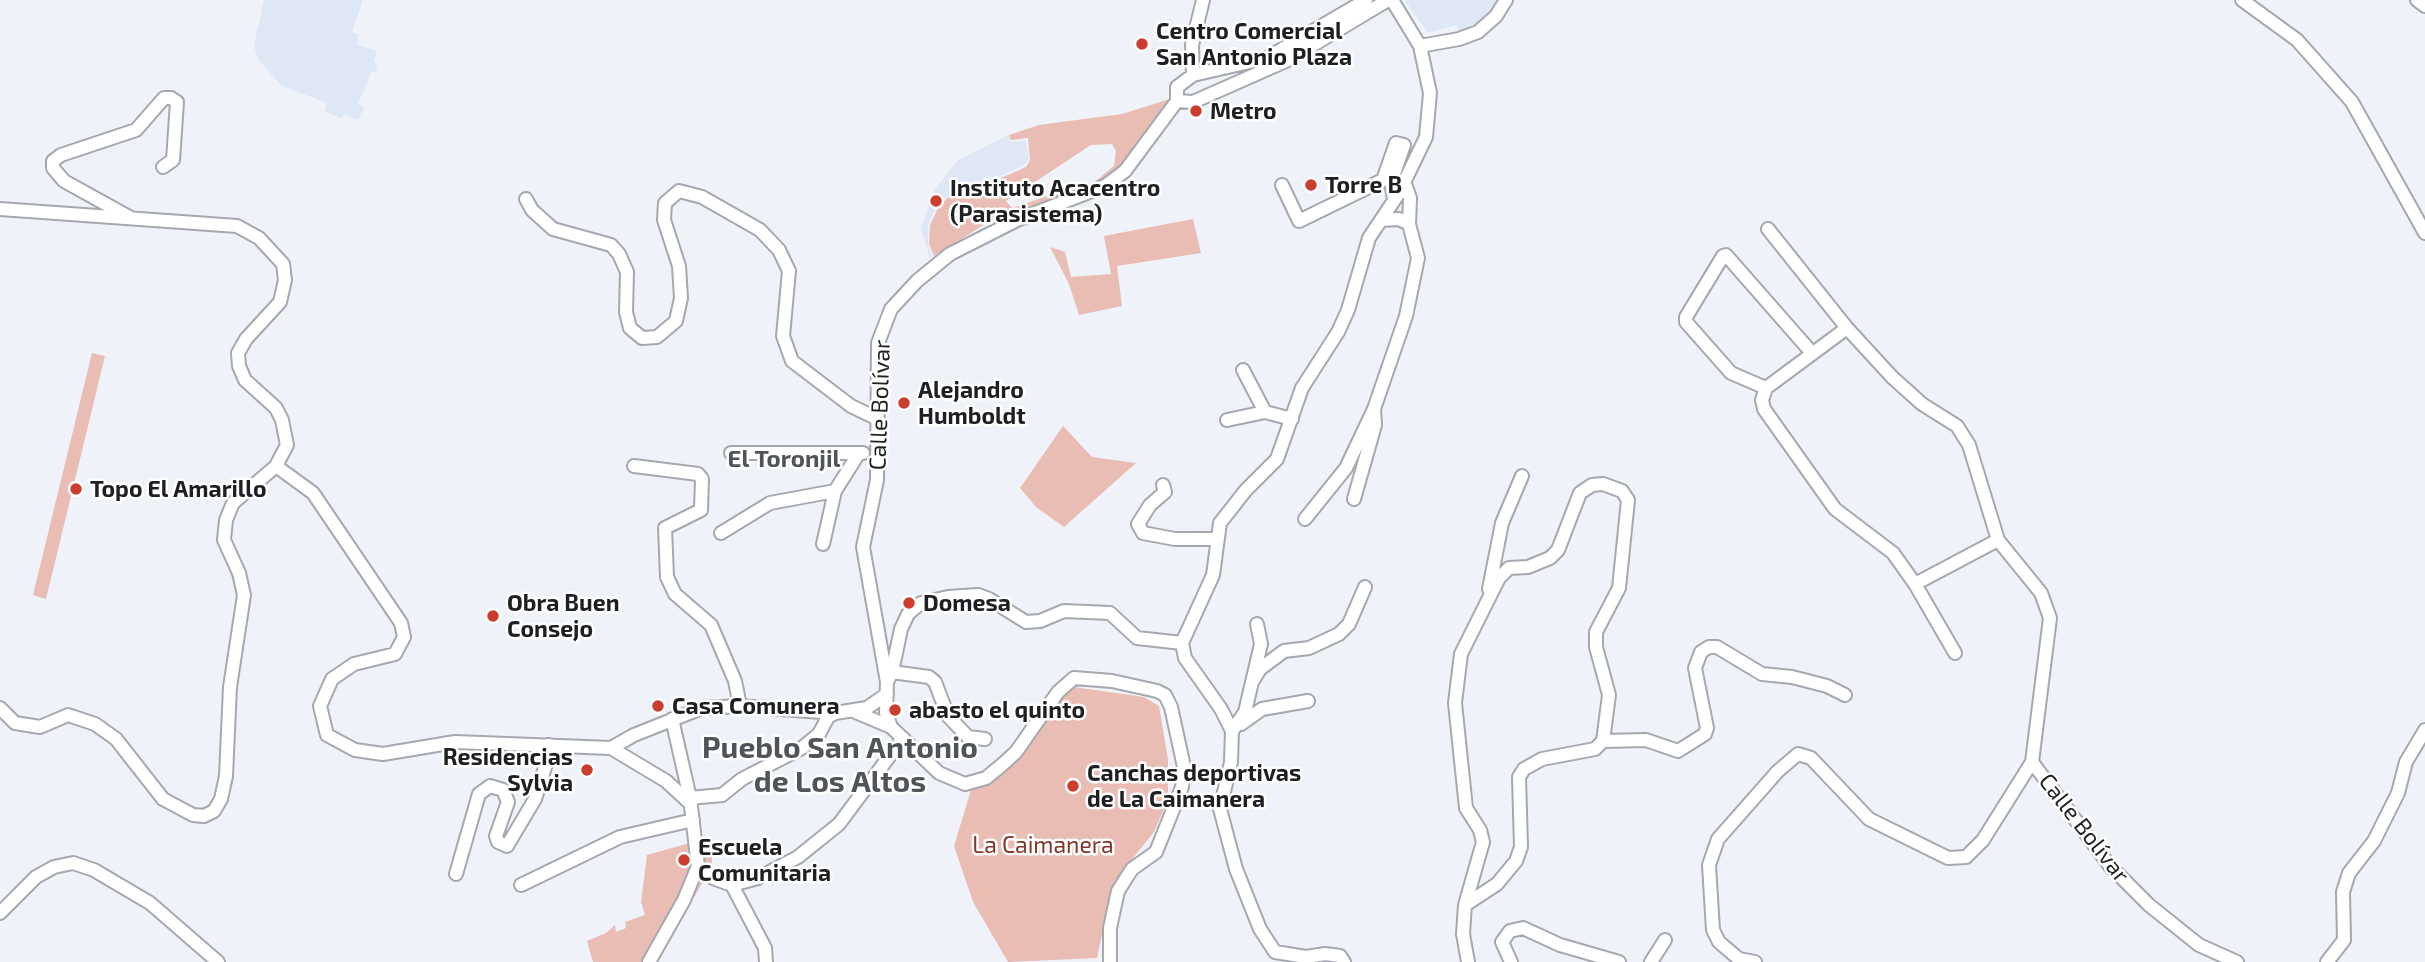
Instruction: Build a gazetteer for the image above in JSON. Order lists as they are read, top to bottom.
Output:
{
  "streets": {
    "street": ["Calle Bolívar"]
  },
  "districts": ["El Toronjil", "Pueblo San Antonio de Los Altos"],
  "parks": ["La Caimanera"],
  "places": [
    "Centro Comercial San Antonio Plaza",
    "Metro",
    "Torre B",
    "Instituto Acacentro (Parasistema)",
    "Alejandro Humboldt",
    "Topo El Amarillo",
    "Domesa",
    "Obra Buen Consejo",
    "Casa Comunera",
    "abasto el quinto",
    "Residencias Sylvia",
    "Canchas deportivas de La Caimanera",
    "Escuela Comunitaria"
  ]
}
